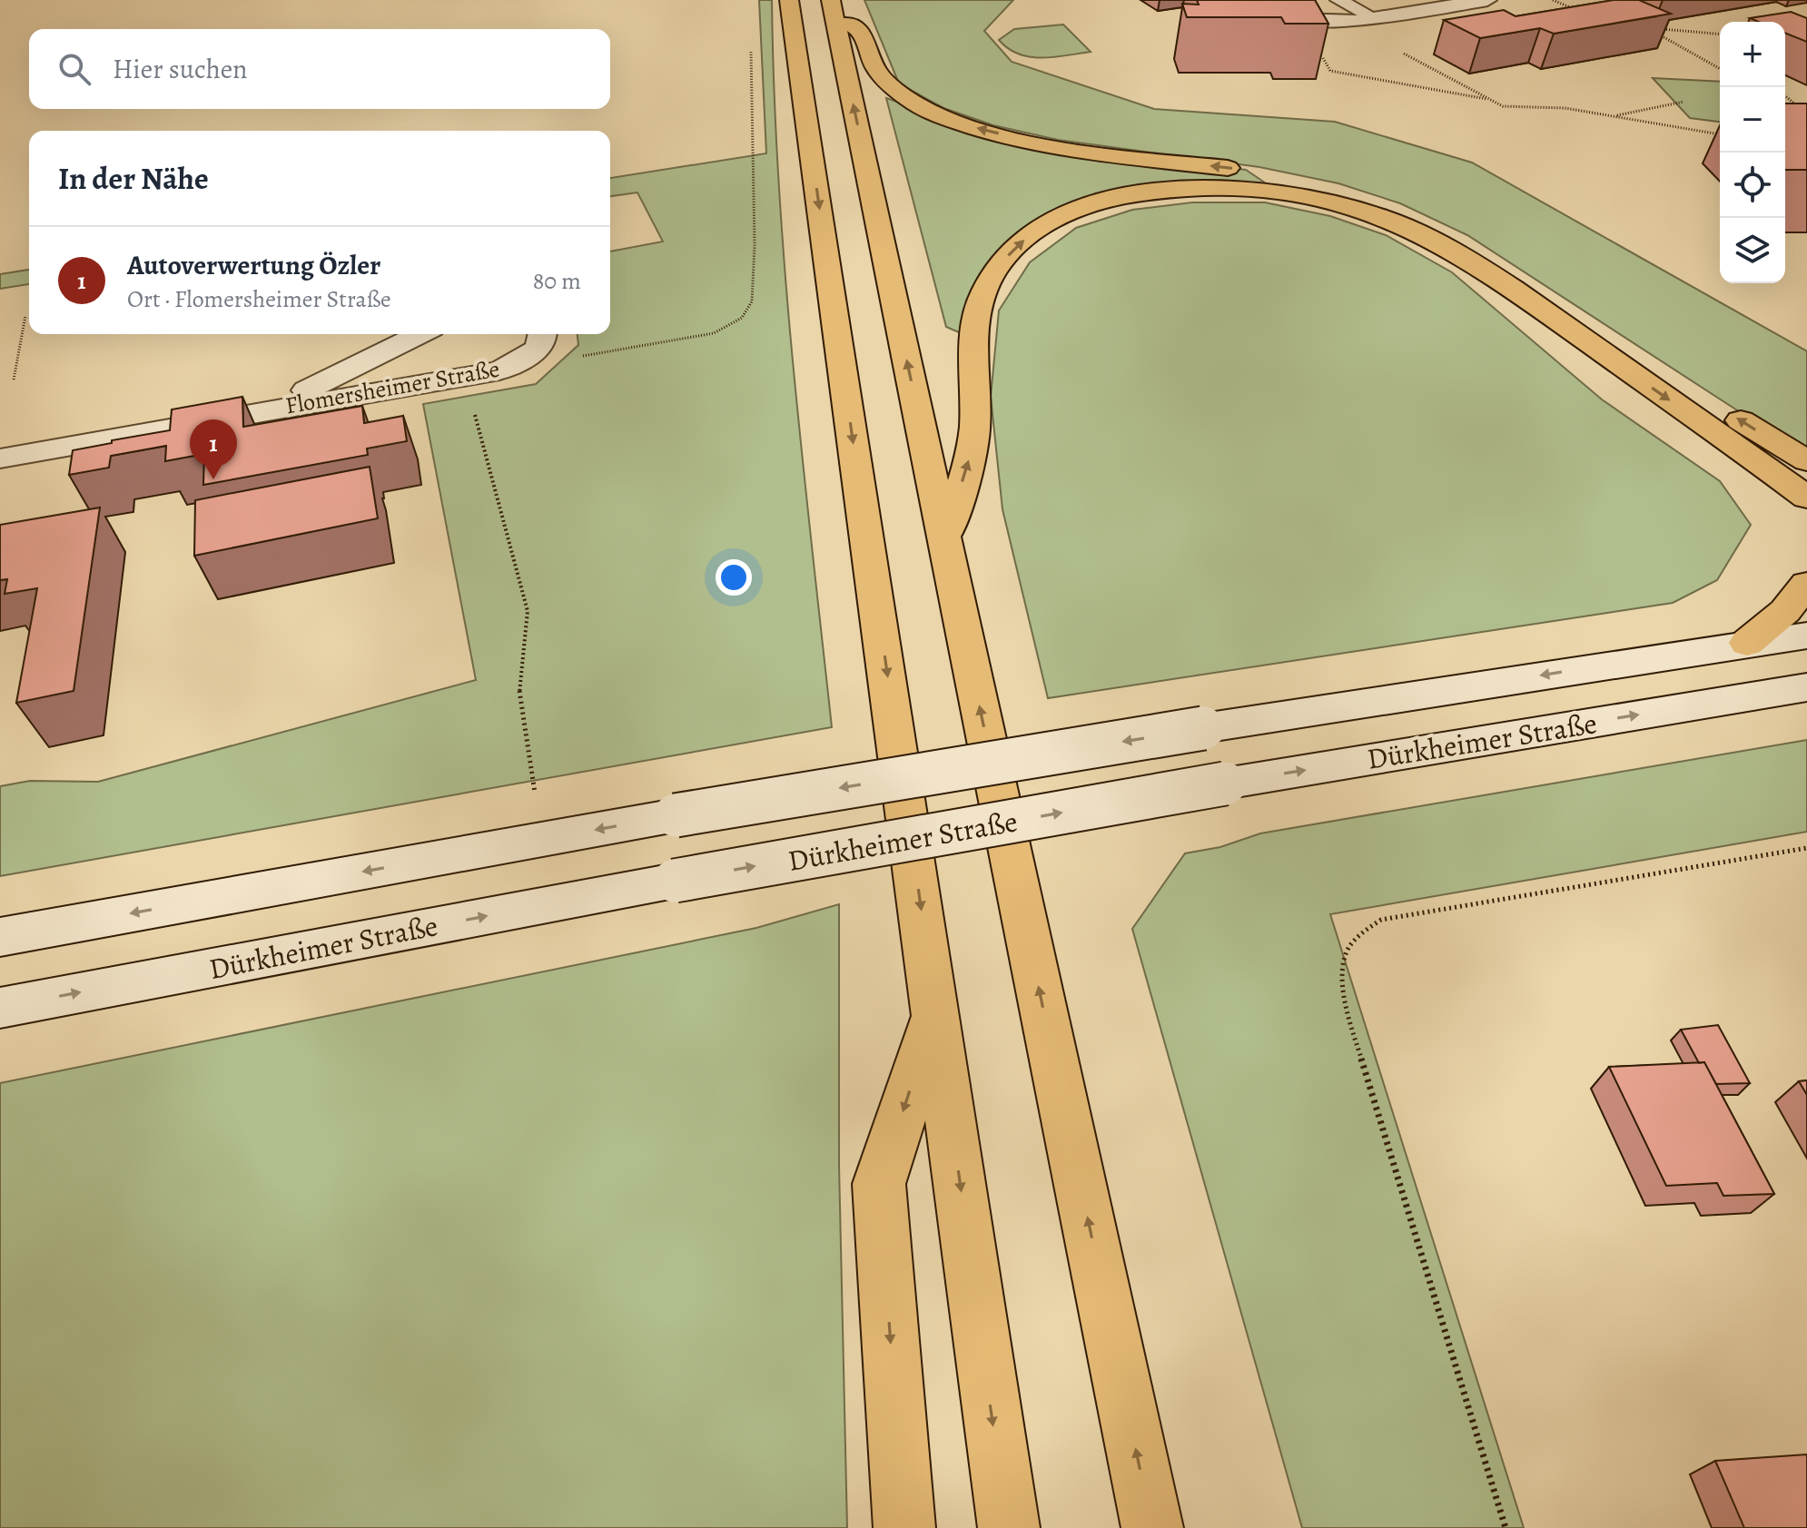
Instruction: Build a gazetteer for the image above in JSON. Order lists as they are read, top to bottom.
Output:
{
  "streets": {
    "main road": ["Flomersheimer Straße", "Dürkheimer Straße"]
  },
  "page": {
    "map_buttons": ["+", "−"],
    "search": "Hier suchen",
    "heading": "In der Nähe",
    "list": [
      {
        "mark": "1",
        "name": "Autoverwertung Özler",
        "note": "Ort · Flomersheimer Straße",
        "value": "80 m"
      }
    ],
    "pins": "1"
  }
}
